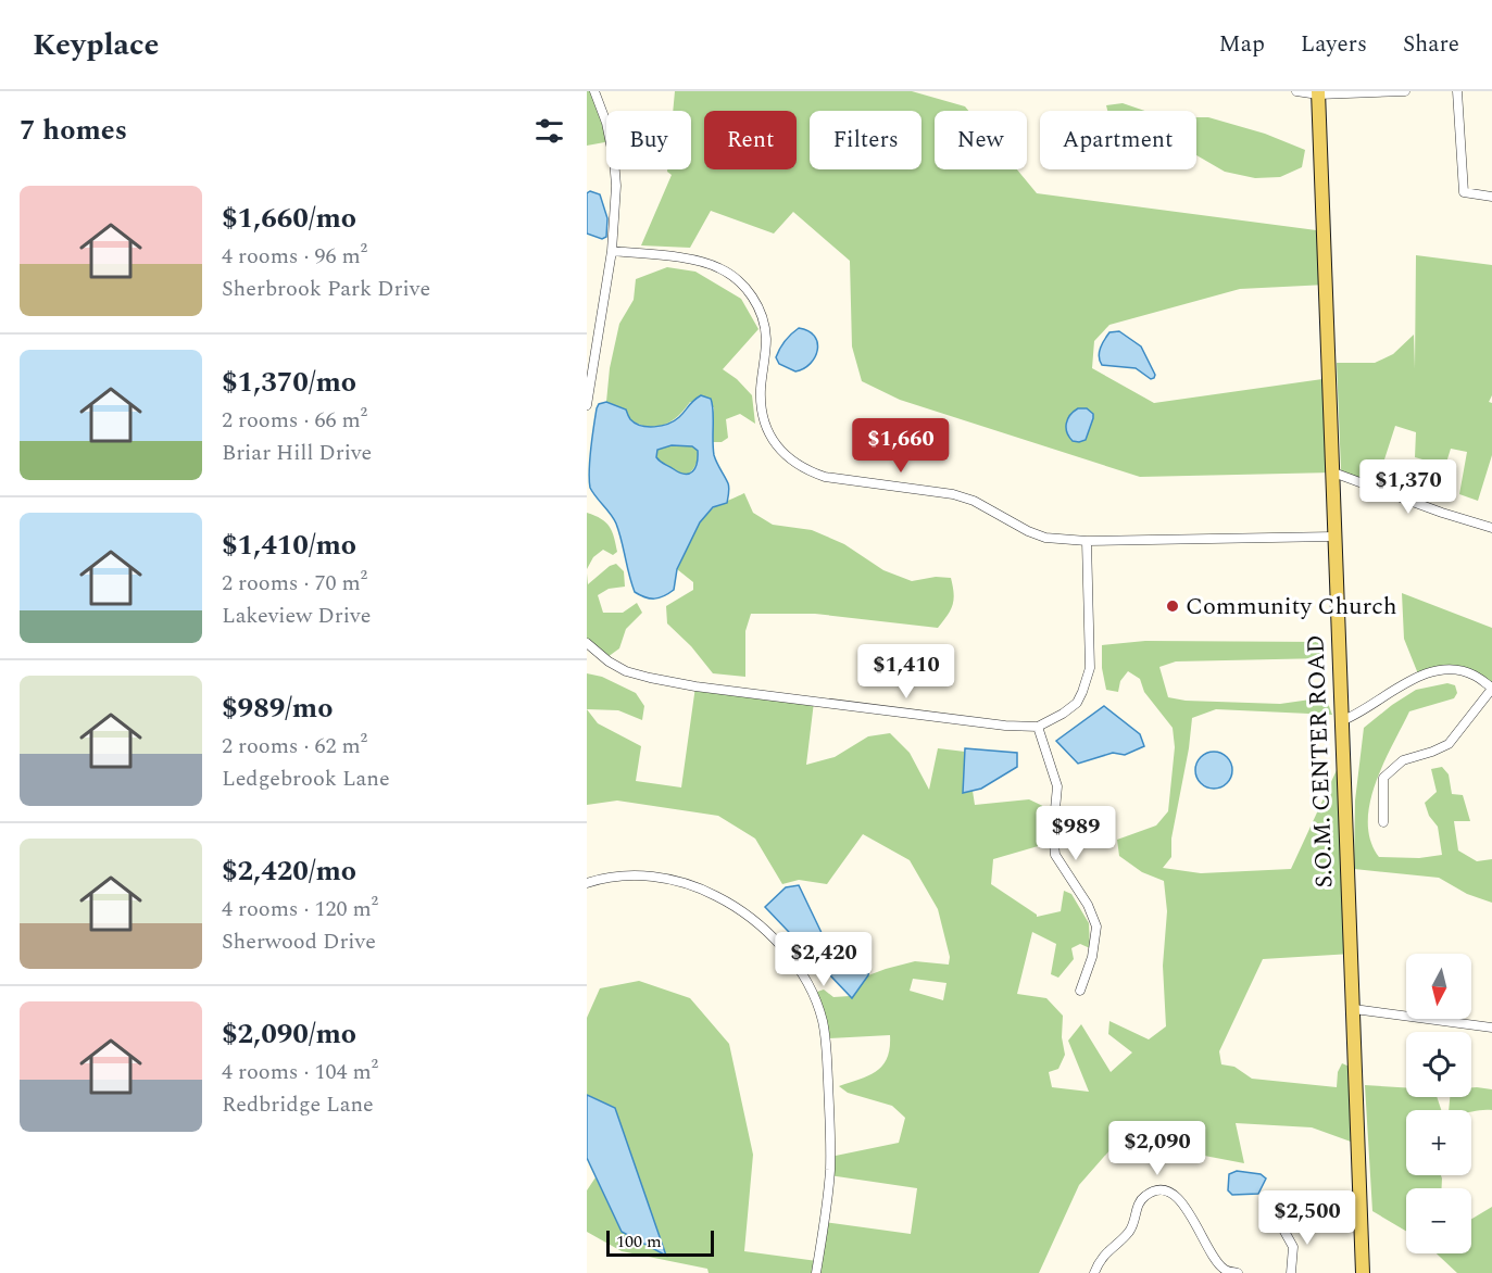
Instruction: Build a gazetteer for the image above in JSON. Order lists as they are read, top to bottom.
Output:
{
  "streets": {
    "main road": ["S.O.M. CENTER ROAD"]
  },
  "places": ["Community Church"],
  "scale_bar": "100 m",
  "north": "bottom",
  "page": {
    "header": "Keyplace",
    "nav": ["Map", "Layers", "Share"],
    "heading": "7 homes",
    "chip": [
      "Buy",
      "Rent",
      "Filters",
      "New",
      "Apartment"
    ],
    "list": [
      {
        "name": "$1,660/mo",
        "note": "4 rooms · 96 m² · Sherbrook Park Drive"
      },
      {
        "name": "$1,370/mo",
        "note": "2 rooms · 66 m² · Briar Hill Drive"
      },
      {
        "name": "$1,410/mo",
        "note": "2 rooms · 70 m² · Lakeview Drive"
      },
      {
        "name": "$989/mo",
        "note": "2 rooms · 62 m² · Ledgebrook Lane"
      },
      {
        "name": "$2,420/mo",
        "note": "4 rooms · 120 m² · Sherwood Drive"
      },
      {
        "name": "$2,090/mo",
        "note": "4 rooms · 104 m² · Redbridge Lane"
      }
    ],
    "price": [
      "$1,660",
      "$1,370",
      "$1,410",
      "$989",
      "$2,420",
      "$2,090",
      "$2,500"
    ],
    "map_buttons": ["+", "−"],
    "scale": "100 m"
  }
}
